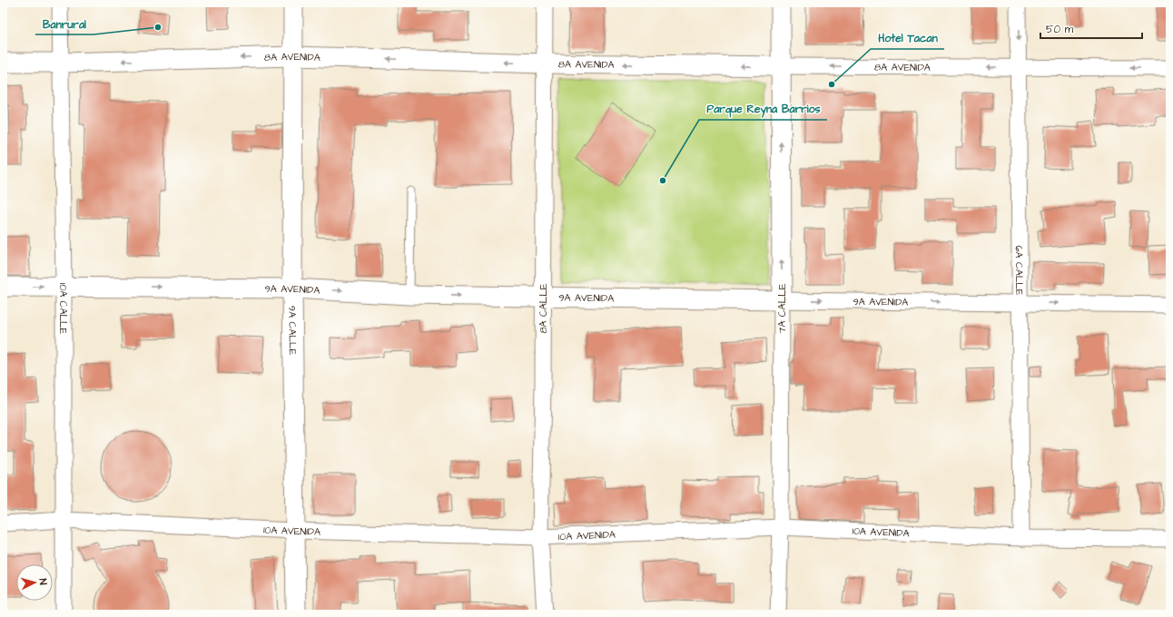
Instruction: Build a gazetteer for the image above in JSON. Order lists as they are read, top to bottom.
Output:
{
  "streets": {
    "street": [
      "8A AVENIDA",
      "6A CALLE",
      "9A AVENIDA",
      "10A CALLE",
      "8A CALLE",
      "7A CALLE",
      "9A CALLE",
      "10A AVENIDA"
    ]
  },
  "crossings": [
    ["8A AVENIDA", "6A CALLE"],
    ["8A AVENIDA", "10A CALLE"],
    ["8A AVENIDA", "8A CALLE"],
    ["8A AVENIDA", "7A CALLE"],
    ["8A AVENIDA", "9A CALLE"],
    ["6A CALLE", "9A AVENIDA"],
    ["6A CALLE", "10A AVENIDA"],
    ["9A AVENIDA", "10A CALLE"],
    ["9A AVENIDA", "8A CALLE"],
    ["9A AVENIDA", "7A CALLE"],
    ["9A AVENIDA", "9A CALLE"],
    ["10A CALLE", "10A AVENIDA"],
    ["8A CALLE", "10A AVENIDA"],
    ["7A CALLE", "10A AVENIDA"],
    ["9A CALLE", "10A AVENIDA"]
  ],
  "one_way": ["8A AVENIDA", "9A AVENIDA", "7A CALLE"],
  "places": ["Banrural", "Hotel Tacan", "Parque Reyna Barrios"],
  "scale_bar": "50 m",
  "north": "right"
}
